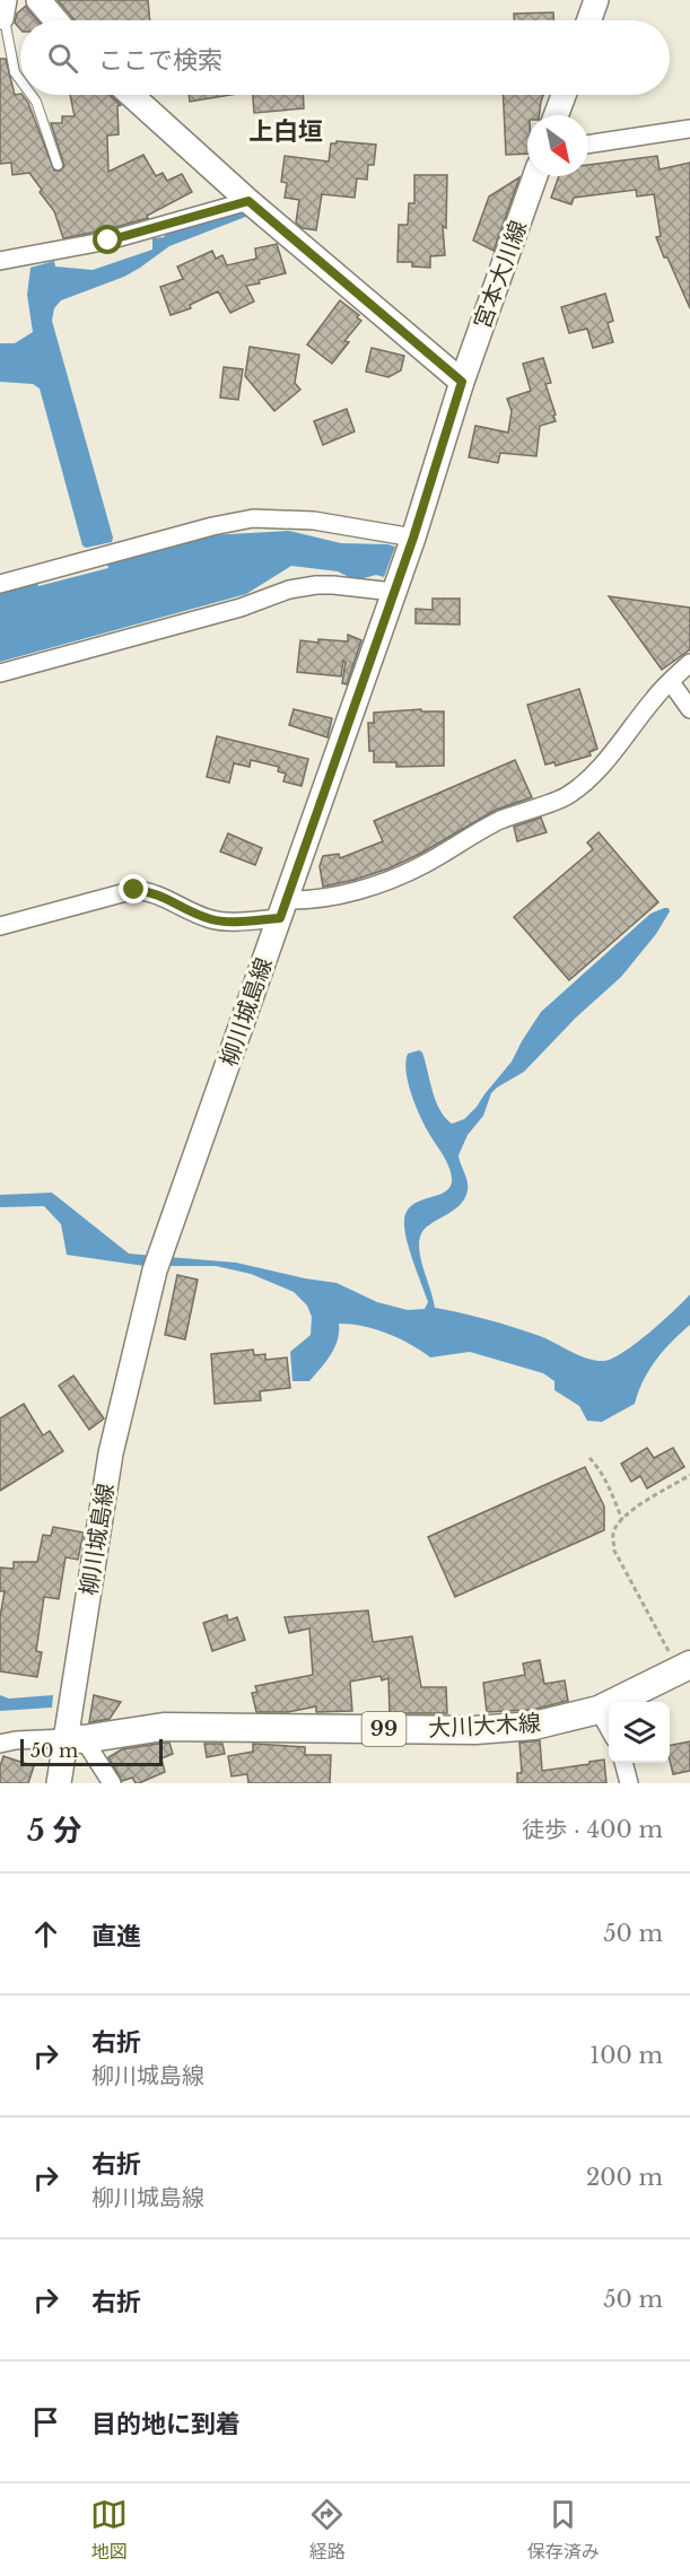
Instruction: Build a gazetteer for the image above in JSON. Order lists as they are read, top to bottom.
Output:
{
  "streets": {
    "main road": [
      "宮本大川線",
      "柳川城島線",
      "大川大木線",
      "99"
    ]
  },
  "crossings": [
    ["宮本大川線", "柳川城島線"],
    ["柳川城島線", "大川大木線"]
  ],
  "districts": ["上白垣"],
  "scale_bar": "50 m",
  "north": "bottom right",
  "page": {
    "search": "ここで検索",
    "scale": "50 m",
    "heading": ["5 分", "徒歩 · 400 m"],
    "list": [
      ["直進", "50 m"],
      ["右折", "柳川城島線", "100 m"],
      ["右折", "柳川城島線", "200 m"],
      ["右折", "50 m"],
      "目的地に到着"
    ],
    "nav": ["地図", "経路", "保存済み"]
  }
}
